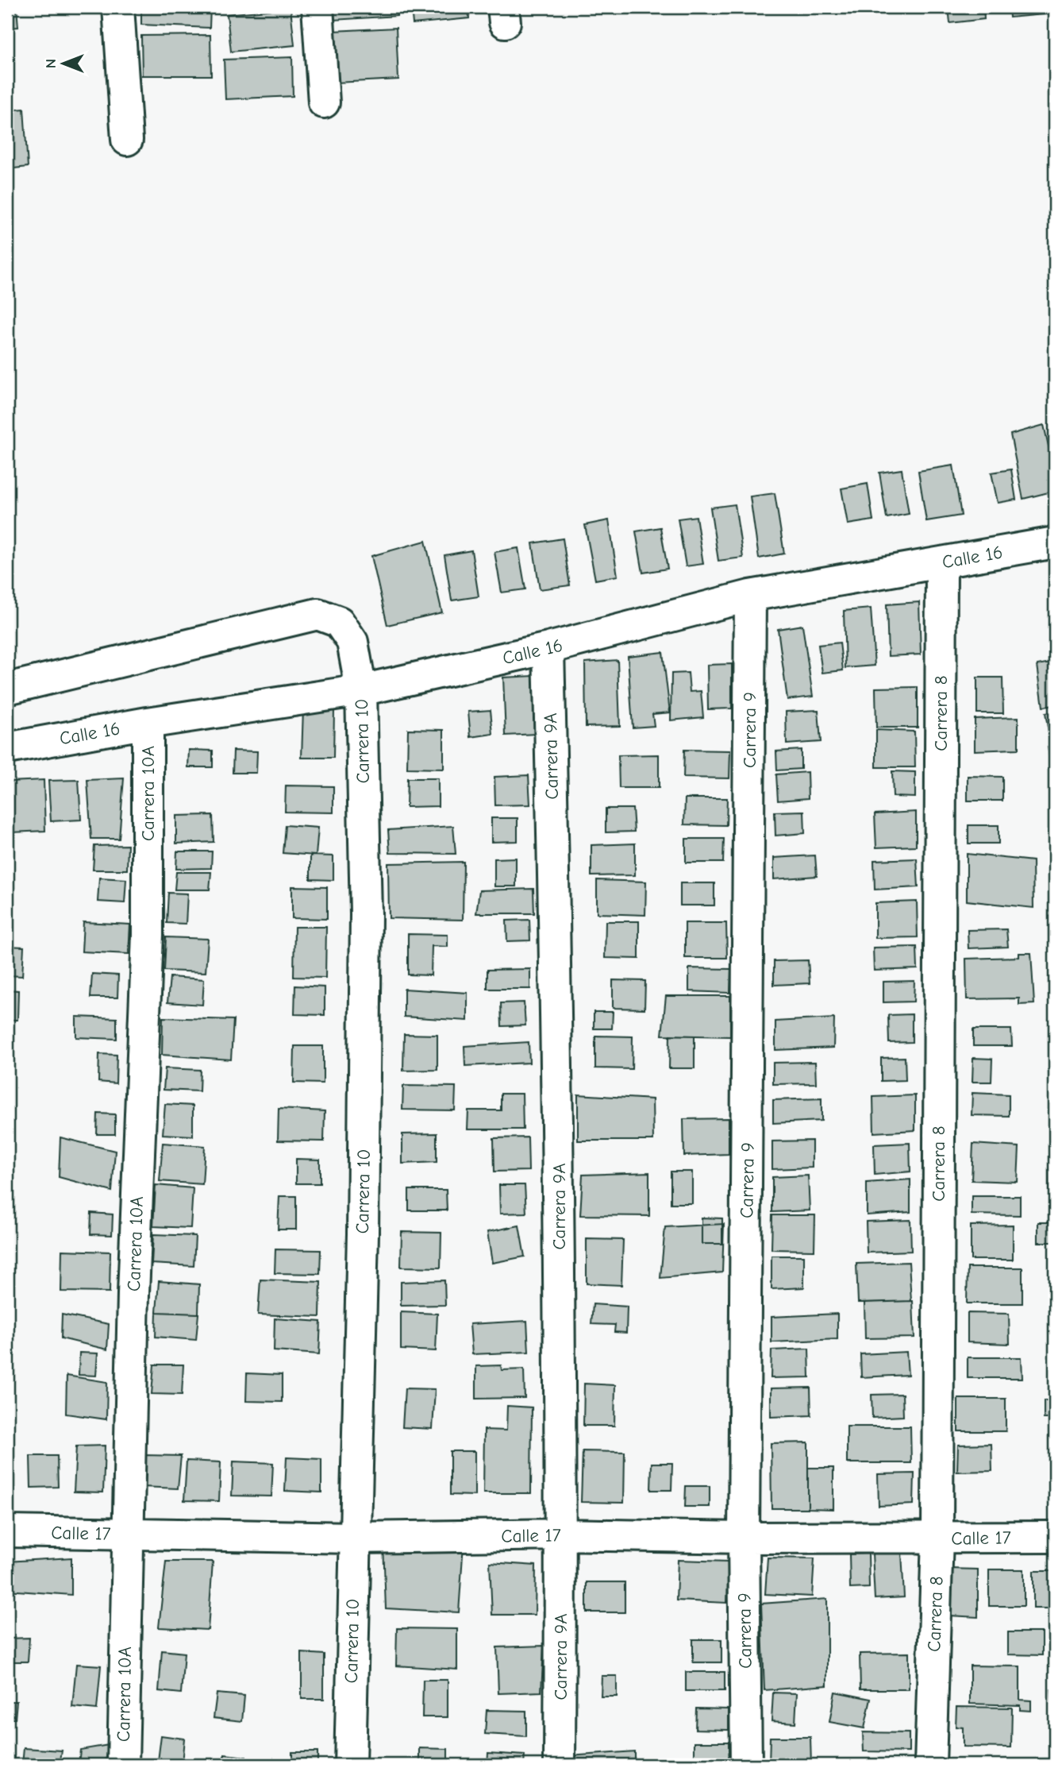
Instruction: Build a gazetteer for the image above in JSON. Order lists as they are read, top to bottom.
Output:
{
  "streets": {
    "street": [
      "Calle 16",
      "Carrera 8",
      "Carrera 9",
      "Carrera 10",
      "Carrera 9A",
      "Carrera 10A",
      "Calle 17"
    ]
  },
  "crossings": [
    ["Calle 16", "Carrera 8"],
    ["Calle 16", "Carrera 9"],
    ["Calle 16", "Carrera 10"],
    ["Calle 16", "Carrera 9A"],
    ["Calle 16", "Carrera 10A"],
    ["Carrera 8", "Calle 17"],
    ["Carrera 9", "Calle 17"],
    ["Carrera 10", "Calle 17"],
    ["Carrera 9A", "Calle 17"],
    ["Carrera 10A", "Calle 17"]
  ],
  "north": "left"
}
